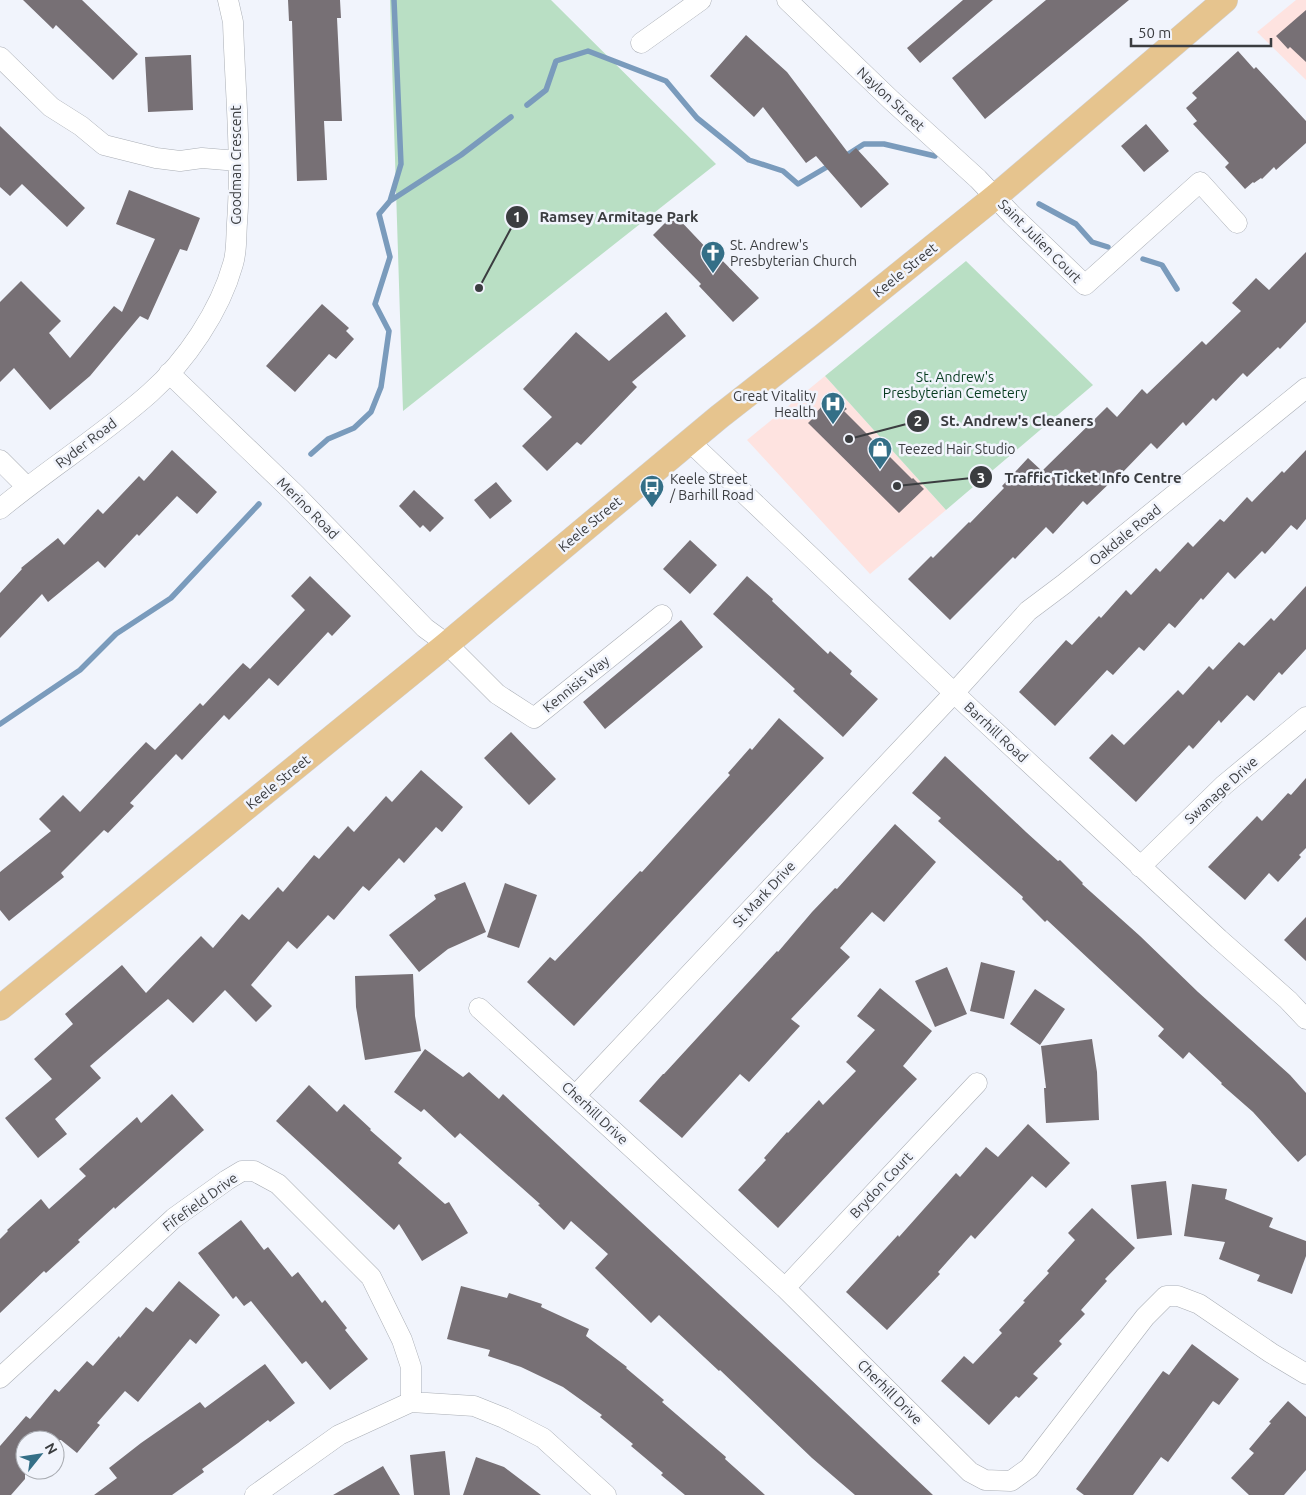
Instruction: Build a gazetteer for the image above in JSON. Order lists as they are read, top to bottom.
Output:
{
  "streets": {
    "main road": ["Keele Street"],
    "street": [
      "Naylon Street",
      "Goodman Crescent",
      "Saint Julien Court",
      "Ryder Road",
      "Merino Road",
      "Oakdale Road",
      "Kennisis Way",
      "Barrhill Road",
      "Swanage Drive",
      "St Mark Drive",
      "Cherhill Drive",
      "Brydon Court",
      "Fifefield Drive"
    ]
  },
  "crossings": [
    ["Naylon Street", "Saint Julien Court"],
    ["Naylon Street", "Keele Street"],
    ["Goodman Crescent", "Ryder Road"],
    ["Goodman Crescent", "Merino Road"],
    ["Saint Julien Court", "Keele Street"],
    ["Keele Street", "Merino Road"],
    ["Keele Street", "Kennisis Way"],
    ["Keele Street", "Barrhill Road"],
    ["Ryder Road", "Merino Road"],
    ["Merino Road", "Kennisis Way"],
    ["Oakdale Road", "Barrhill Road"],
    ["Oakdale Road", "St Mark Drive"],
    ["Barrhill Road", "Swanage Drive"],
    ["Barrhill Road", "St Mark Drive"],
    ["St Mark Drive", "Cherhill Drive"],
    ["Cherhill Drive", "Brydon Court"]
  ],
  "parks": ["St. Andrew's Presbyterian Cemetery"],
  "places": {
    "church": ["St. Andrew's Presbyterian Church"],
    "other": ["Ramsey Armitage Park", "St. Andrew's Cleaners", "Traffic Ticket Info Centre"],
    "hospital": ["Great Vitality Health"],
    "shop": ["Teezed Hair Studio"],
    "bus stop": ["Keele Street / Barhill Road"]
  },
  "scale_bar": "50 m",
  "north": "top right"
}
